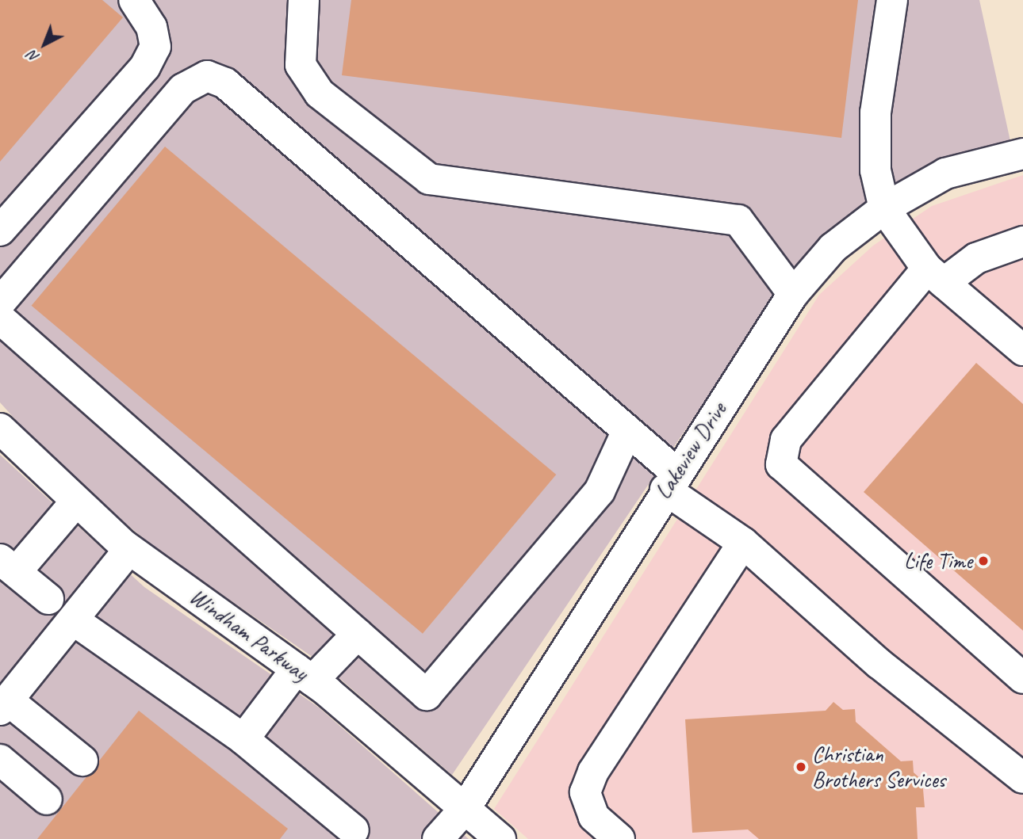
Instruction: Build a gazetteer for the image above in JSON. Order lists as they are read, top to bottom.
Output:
{
  "streets": {
    "street": ["Lakeview Drive", "Windham Parkway"]
  },
  "crossings": [
    ["Lakeview Drive", "Windham Parkway"]
  ],
  "places": ["Life Time", "Christian Brothers Services"],
  "north": "bottom left"
}
